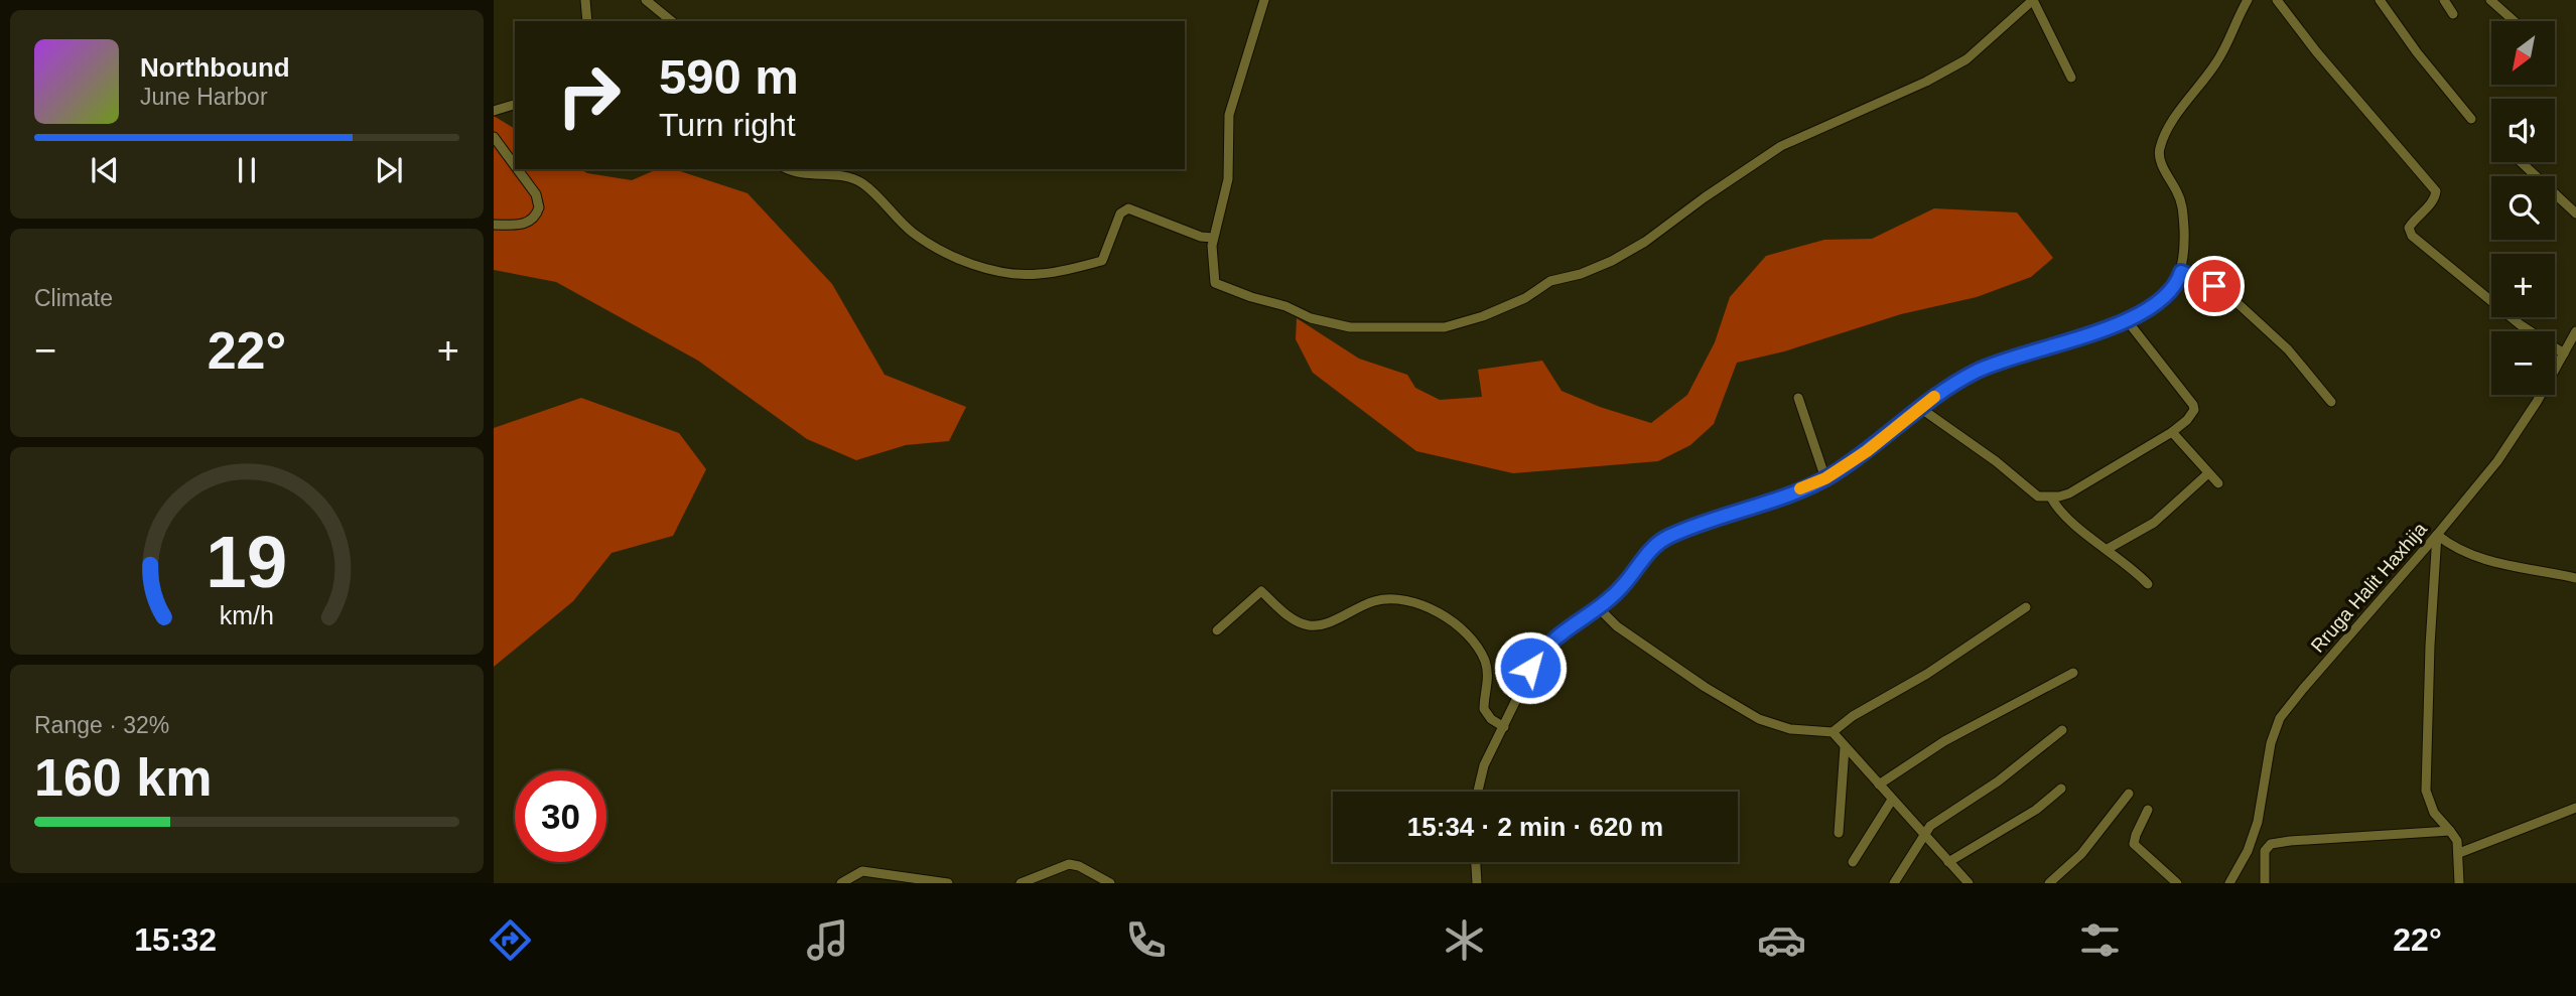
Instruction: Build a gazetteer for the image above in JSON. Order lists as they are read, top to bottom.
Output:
{
  "streets": {
    "street": ["Rruga Halit Haxhija"]
  },
  "north": "bottom left",
  "page": {
    "map_buttons": ["+", "−"],
    "turn": ["590 m", "Turn right"],
    "song": ["Northbound", "June Harbor"],
    "tile": [
      "Climate",
      ["Range · 32%", "160 km"]
    ],
    "heat": ["−", "22°", "+"],
    "limit": "30",
    "trip": "15:34 · 2 min · 620 m",
    "tabs": ["15:32", "22°"],
    "gauge": ["19", "km/h"]
  }
}
